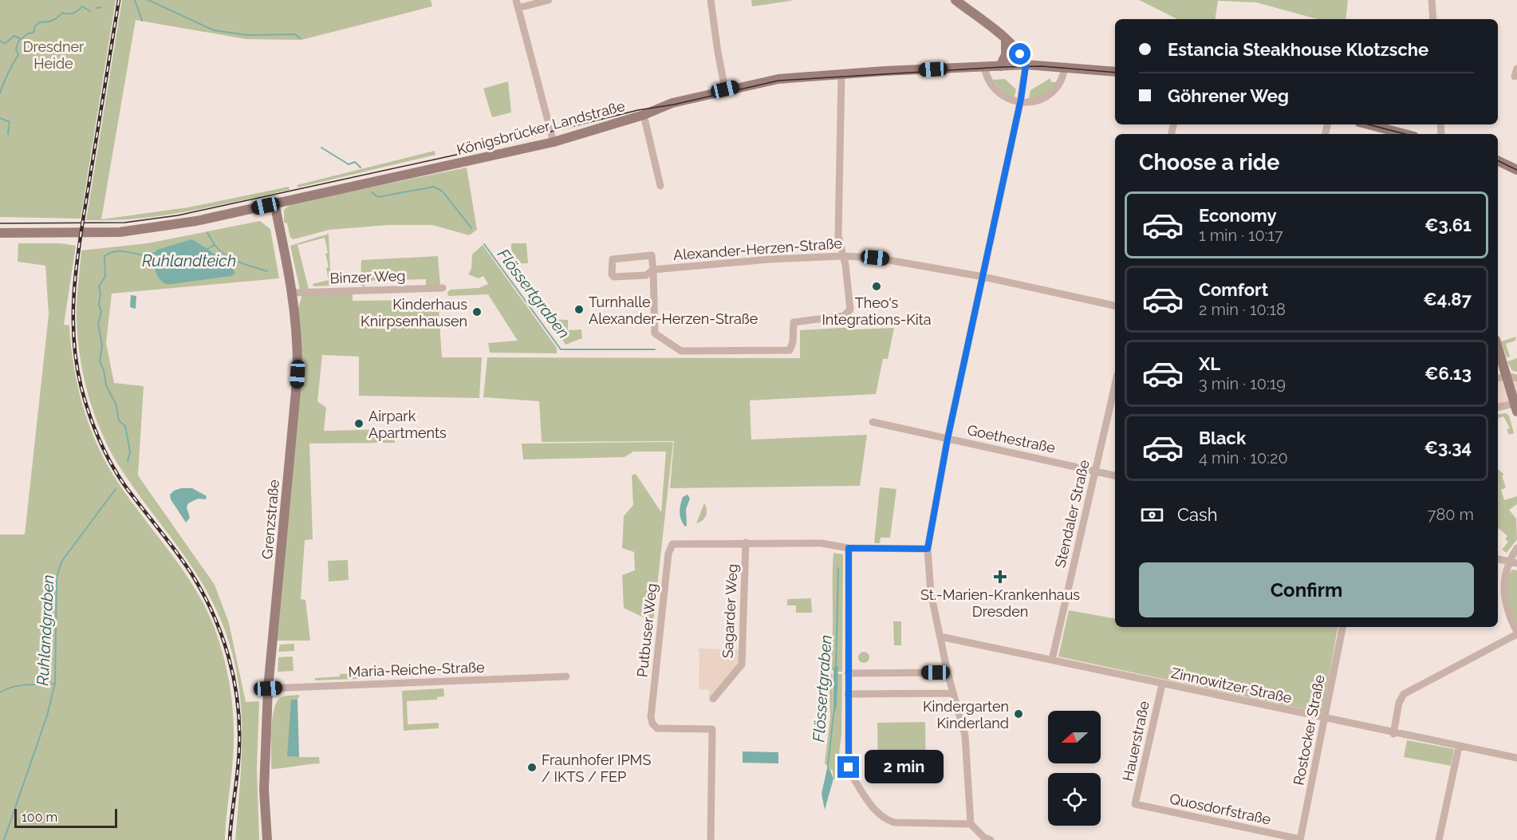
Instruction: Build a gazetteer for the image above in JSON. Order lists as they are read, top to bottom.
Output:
{
  "streets": {
    "main road": ["Königsbrücker Landstraße", "Grenzstraße"],
    "street": [
      "Alexander-Herzen-Straße",
      "Binzer Weg",
      "Goethestraße",
      "Stendaler Straße",
      "Sagarder Weg",
      "Putbuser Weg",
      "Maria-Reiche-Straße",
      "Zinnowitzer Straße",
      "Rostocker Straße",
      "Hauerstraße",
      "Quosdorfstraße"
    ]
  },
  "crossings": [
    ["Königsbrücker Landstraße", "Grenzstraße"],
    ["Binzer Weg", "Grenzstraße"],
    ["Goethestraße", "Stendaler Straße"],
    ["Stendaler Straße", "Zinnowitzer Straße"],
    ["Grenzstraße", "Maria-Reiche-Straße"],
    ["Sagarder Weg", "Putbuser Weg"],
    ["Zinnowitzer Straße", "Rostocker Straße"],
    ["Zinnowitzer Straße", "Hauerstraße"],
    ["Rostocker Straße", "Quosdorfstraße"],
    ["Hauerstraße", "Quosdorfstraße"]
  ],
  "water": ["Ruhlandteich", "Flössertgraben", "Ruhlandgraben"],
  "parks": ["Dresdner Heide"],
  "places": {
    "other": [
      "Theo's Integrations-Kita",
      "Turnhalle Alexander-Herzen-Straße",
      "Kinderhaus Knirpsenhausen",
      "Airpark Apartments",
      "Kindergarten Kinderland",
      "Fraunhofer IPMS / IKTS / FEP"
    ],
    "health": ["St.-Marien-Krankenhaus Dresden"]
  },
  "scale_bar": "100 m",
  "north": "left",
  "page": {
    "banner": ["Estancia Steakhouse Klotzsche", "Göhrener Weg"],
    "heading": "Choose a ride",
    "list": [
      {
        "name": "Economy",
        "note": "1 min · 10:17",
        "value": "€3.61"
      },
      {
        "name": "Comfort",
        "note": "2 min · 10:18",
        "value": "€4.87"
      },
      {
        "name": "XL",
        "note": "3 min · 10:19",
        "value": "€6.13"
      },
      {
        "name": "Black",
        "note": "4 min · 10:20",
        "value": "€3.34"
      }
    ],
    "pay": ["Cash", "780 m"],
    "buttons": "Confirm",
    "bubble": "2 min",
    "scale": "100 m"
  }
}
